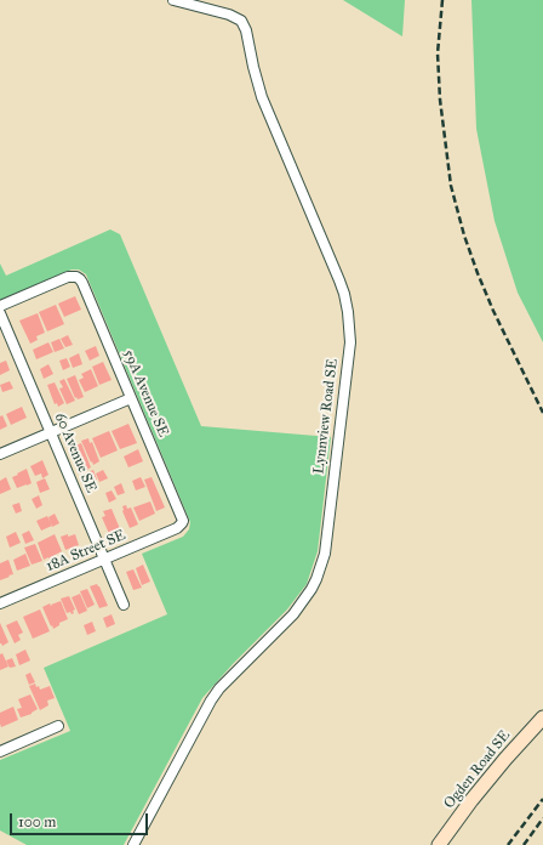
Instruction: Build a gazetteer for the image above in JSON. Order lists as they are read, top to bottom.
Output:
{
  "streets": {
    "street": [
      "59A Avenue SE",
      "Lynnview Road SE",
      "60 Avenue SE",
      "18A Street SE",
      "Ogden Road SE"
    ]
  },
  "crossings": [
    ["59A Avenue SE", "18A Street SE"],
    ["60 Avenue SE", "18A Street SE"]
  ],
  "scale_bar": "100 m"
}
